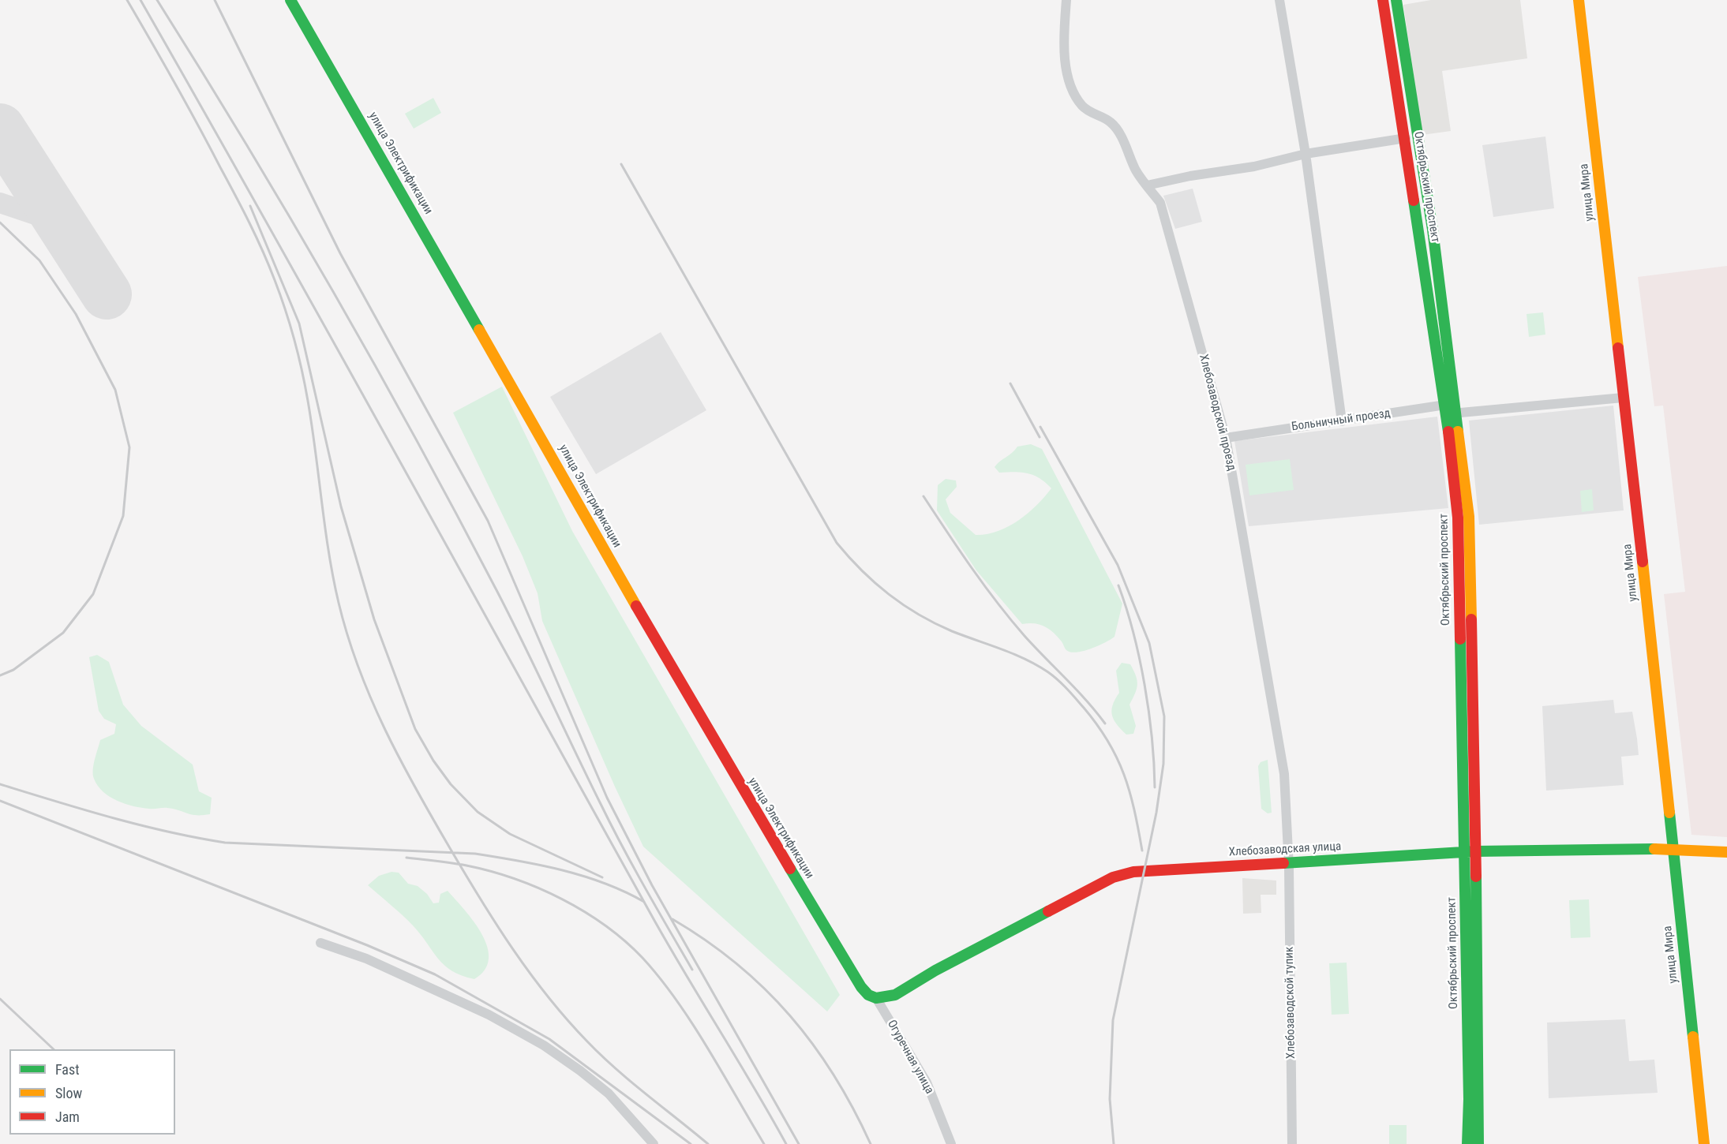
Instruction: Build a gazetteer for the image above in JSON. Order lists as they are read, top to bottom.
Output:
{
  "streets": {
    "main road": [
      "улица Электрификации",
      "Октябрьский проспект",
      "улица Мира",
      "Хлебозаводская улица"
    ],
    "street": [
      "Хлебозаводской проезд",
      "Больничный проезд",
      "Хлебозаводской тупик",
      "Огуречная улица"
    ]
  },
  "crossings": [
    ["улица Электрификации", "Хлебозаводская улица"],
    ["улица Электрификации", "Огуречная улица"],
    ["Октябрьский проспект", "Больничный проезд"],
    ["Октябрьский проспект", "Хлебозаводская улица"],
    ["улица Мира", "Больничный проезд"],
    ["улица Мира", "Хлебозаводская улица"],
    ["Хлебозаводской проезд", "Больничный проезд"],
    ["Хлебозаводской проезд", "Хлебозаводская улица"],
    ["Хлебозаводской проезд", "Хлебозаводской тупик"],
    ["Хлебозаводская улица", "Хлебозаводской тупик"],
    ["Хлебозаводская улица", "Огуречная улица"]
  ],
  "legend": ["Fast", "Slow", "Jam"]
}
